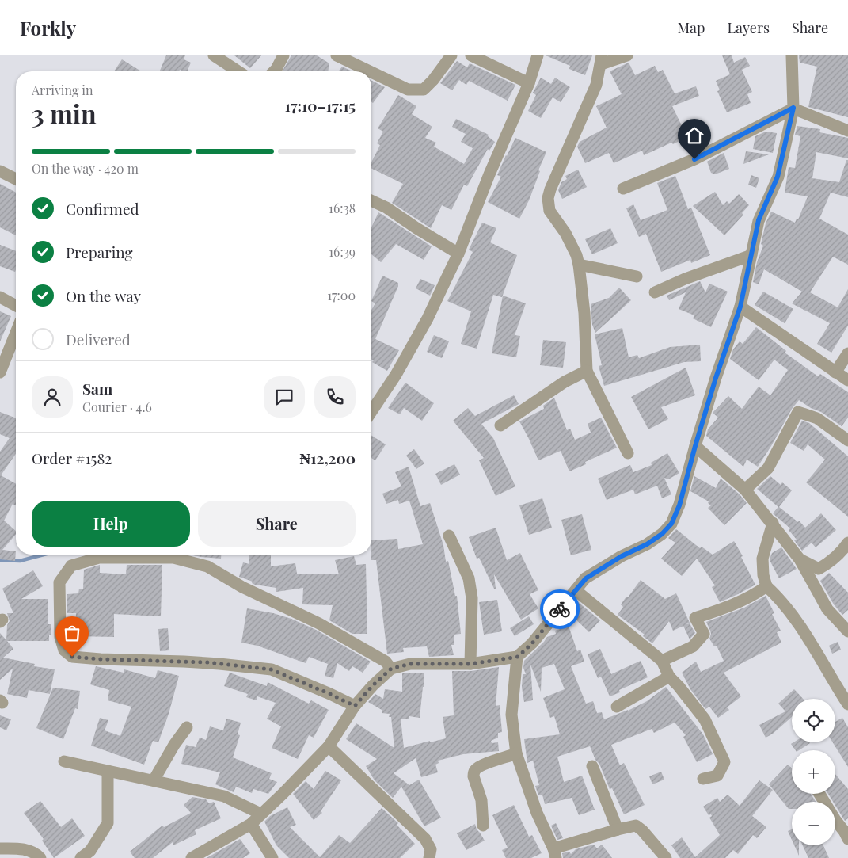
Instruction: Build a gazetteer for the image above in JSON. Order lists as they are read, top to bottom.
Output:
{
  "page": {
    "header": "Forkly",
    "nav": ["Map", "Layers", "Share"],
    "heading": ["3 min", "Arriving in", "17:10–17:15"],
    "panel": [
      "Sam",
      "Courier · 4.6",
      "Order #1582",
      "₦12,200"
    ],
    "bar": "On the way · 420 m",
    "list": [
      ["Confirmed", "16:38"],
      ["Preparing", "16:39"],
      ["On the way", "17:00"],
      "Delivered"
    ],
    "buttons": ["Help", "Share"],
    "map_buttons": ["+", "−"]
  }
}
